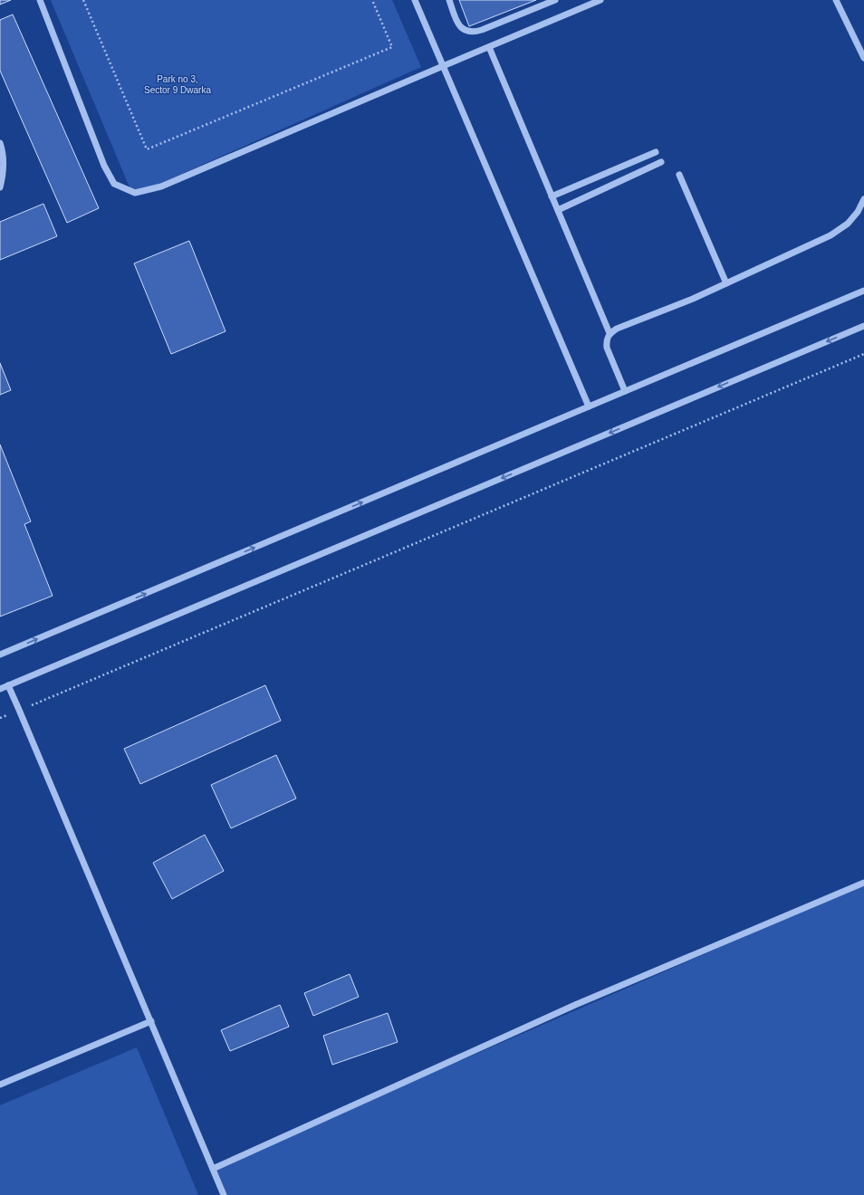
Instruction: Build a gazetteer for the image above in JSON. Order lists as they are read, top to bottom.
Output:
{
  "parks": ["Park no 3, Sector 9 Dwarka"]
}
